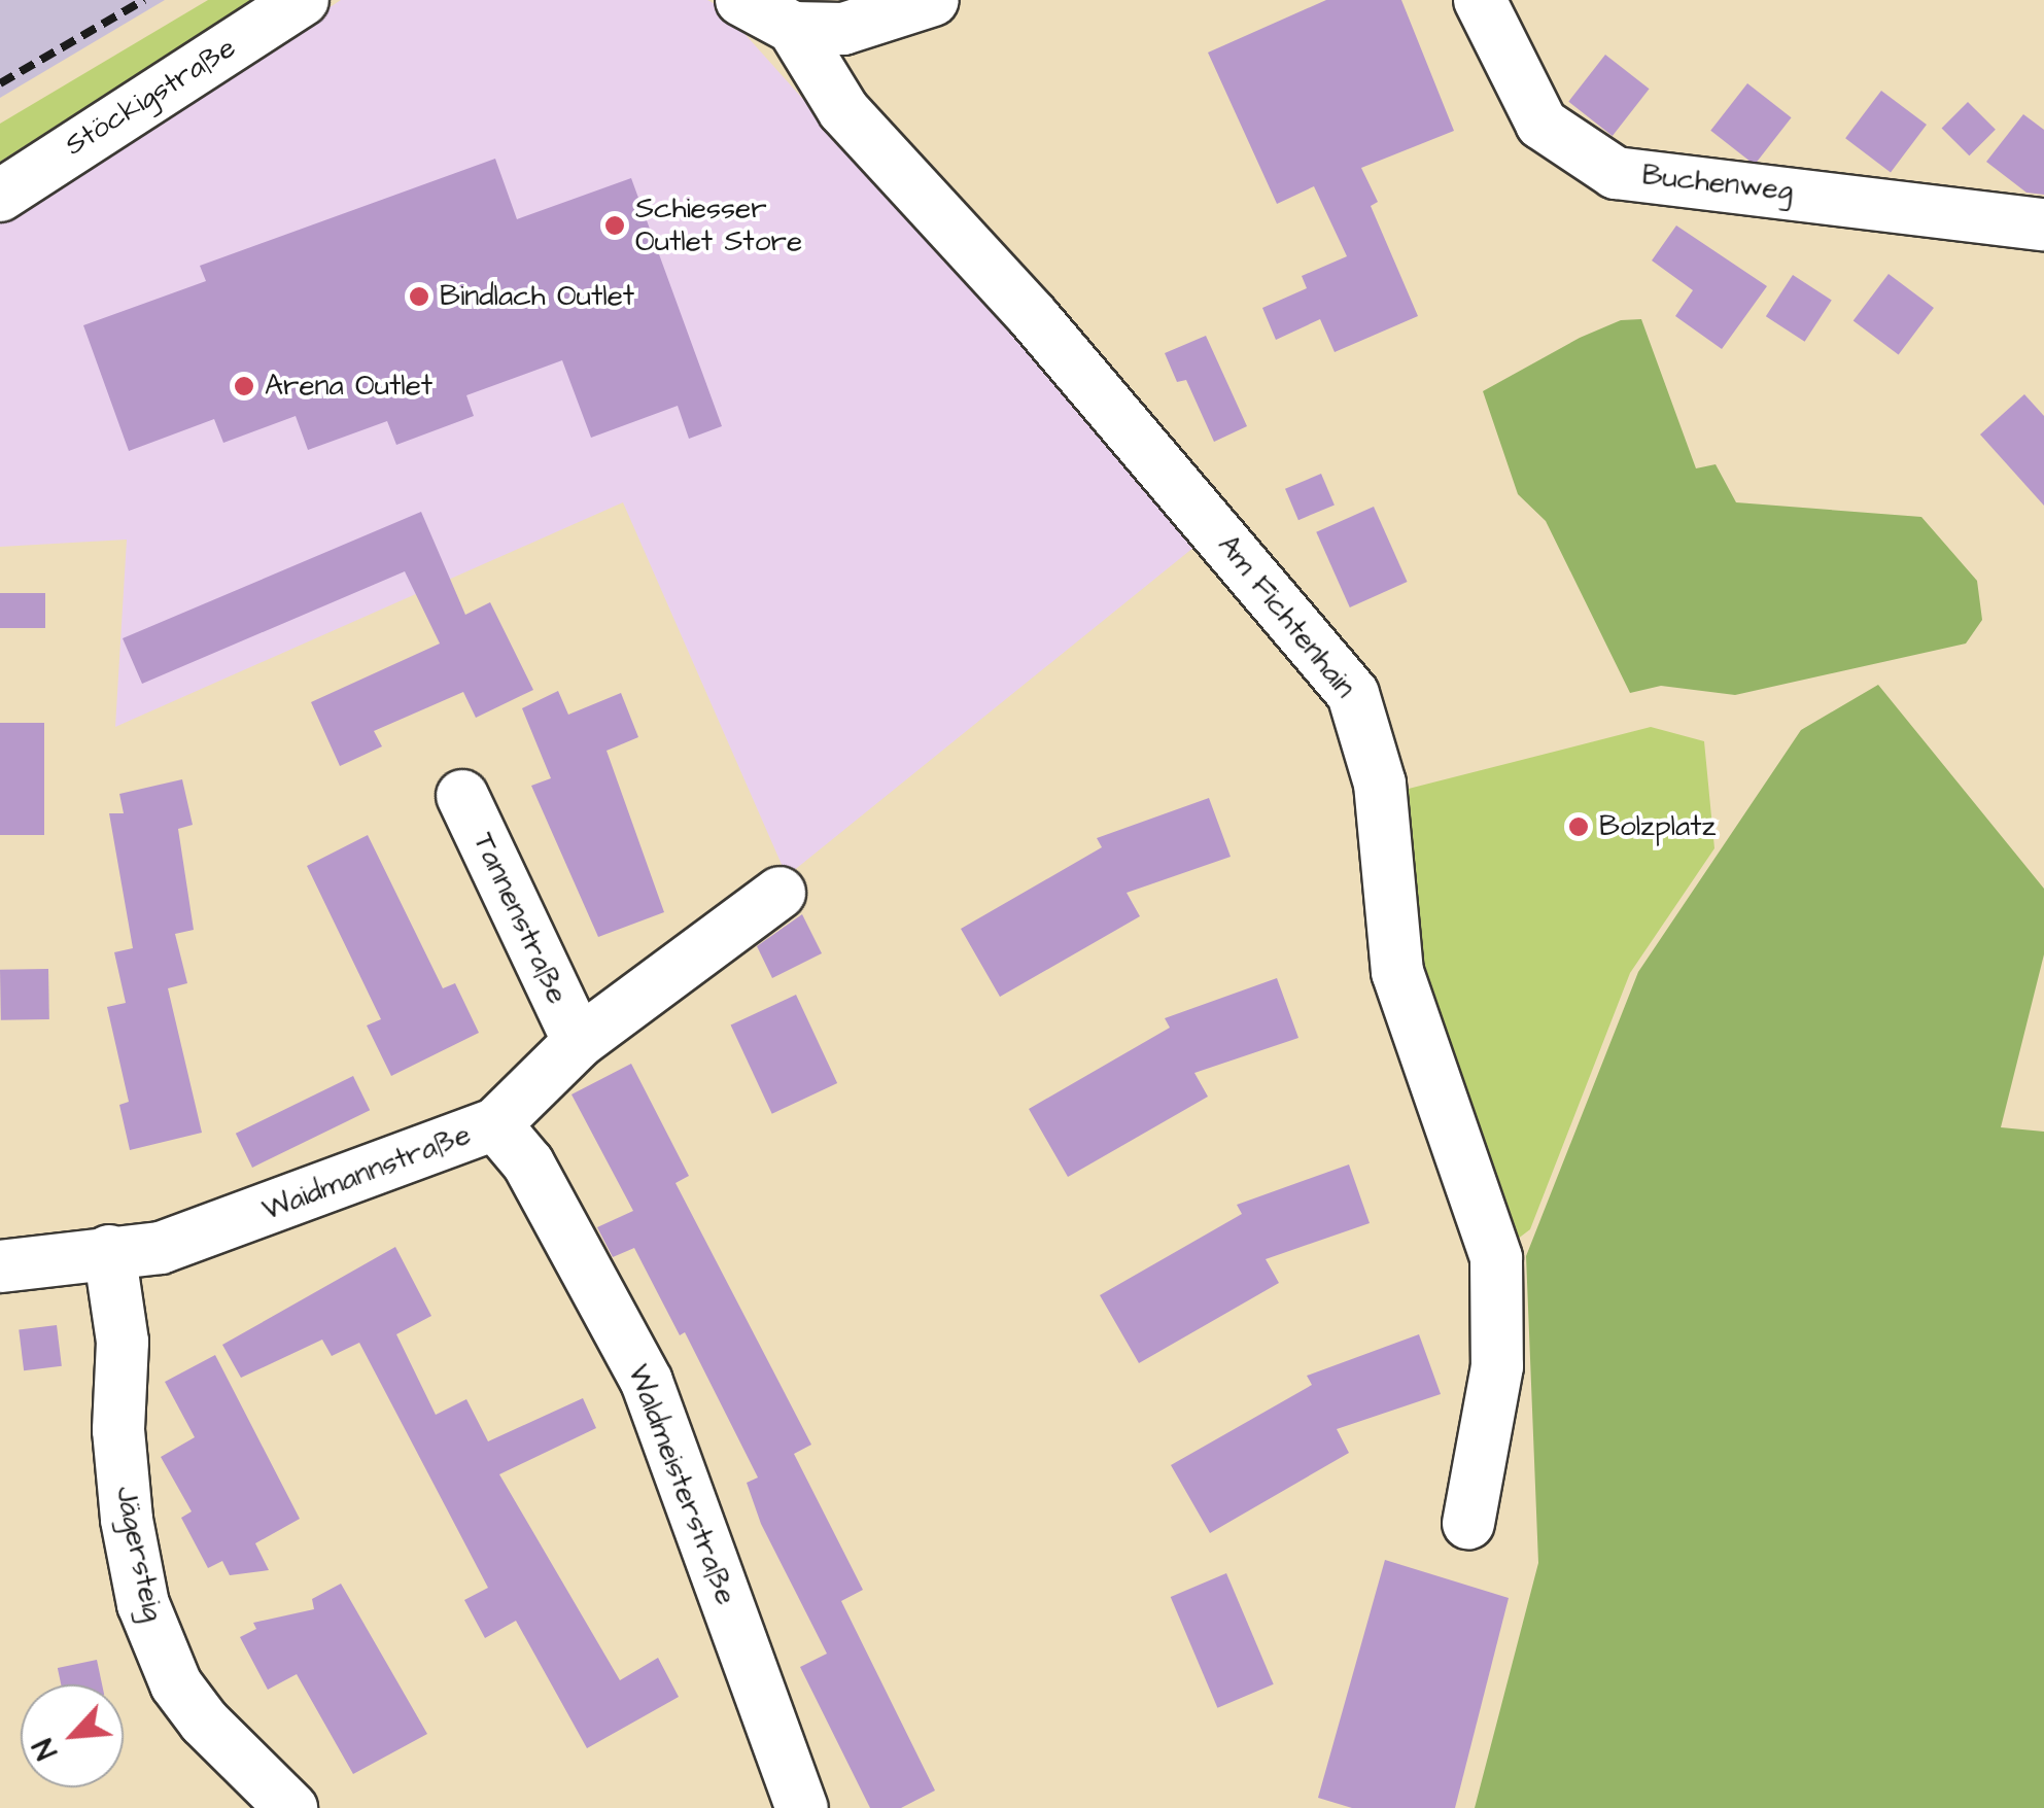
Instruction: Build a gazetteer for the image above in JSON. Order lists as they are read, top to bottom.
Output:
{
  "streets": {
    "street": [
      "Stöckigstraße",
      "Buchenweg",
      "Am Fichtenhain",
      "Tannenstraße",
      "Waidmannstraße",
      "Waldmeisterstraße",
      "Jägersteig"
    ]
  },
  "crossings": [
    ["Tannenstraße", "Waidmannstraße"],
    ["Waidmannstraße", "Waldmeisterstraße"],
    ["Waidmannstraße", "Jägersteig"]
  ],
  "places": [
    "Schiesser Outlet Store",
    "Bindlach Outlet",
    "Arena Outlet",
    "Bolzplatz"
  ],
  "north": "bottom left"
}
